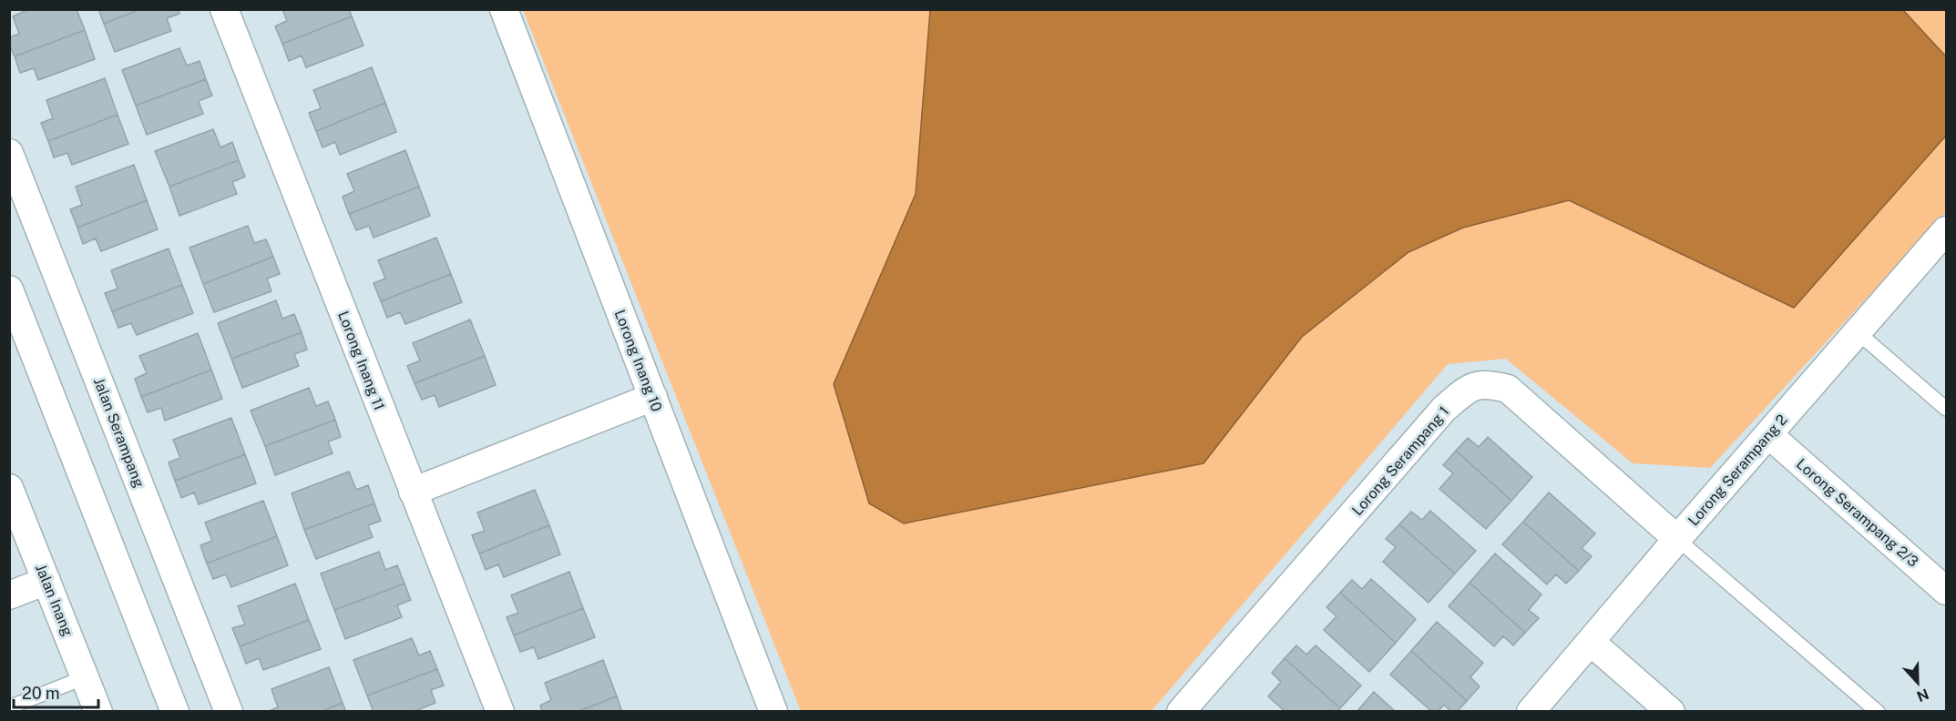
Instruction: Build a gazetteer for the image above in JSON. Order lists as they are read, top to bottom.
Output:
{
  "streets": {
    "street": [
      "Lorong Inang 11",
      "Lorong Inang 10",
      "Jalan Serampang",
      "Lorong Serampang 1",
      "Lorong Serampang 2",
      "Lorong Serampang 2/3",
      "Jalan Inang"
    ]
  },
  "crossings": [
    ["Lorong Serampang 1", "Lorong Serampang 2"],
    ["Lorong Serampang 2", "Lorong Serampang 2/3"]
  ],
  "scale_bar": "20 m",
  "north": "bottom"
}
